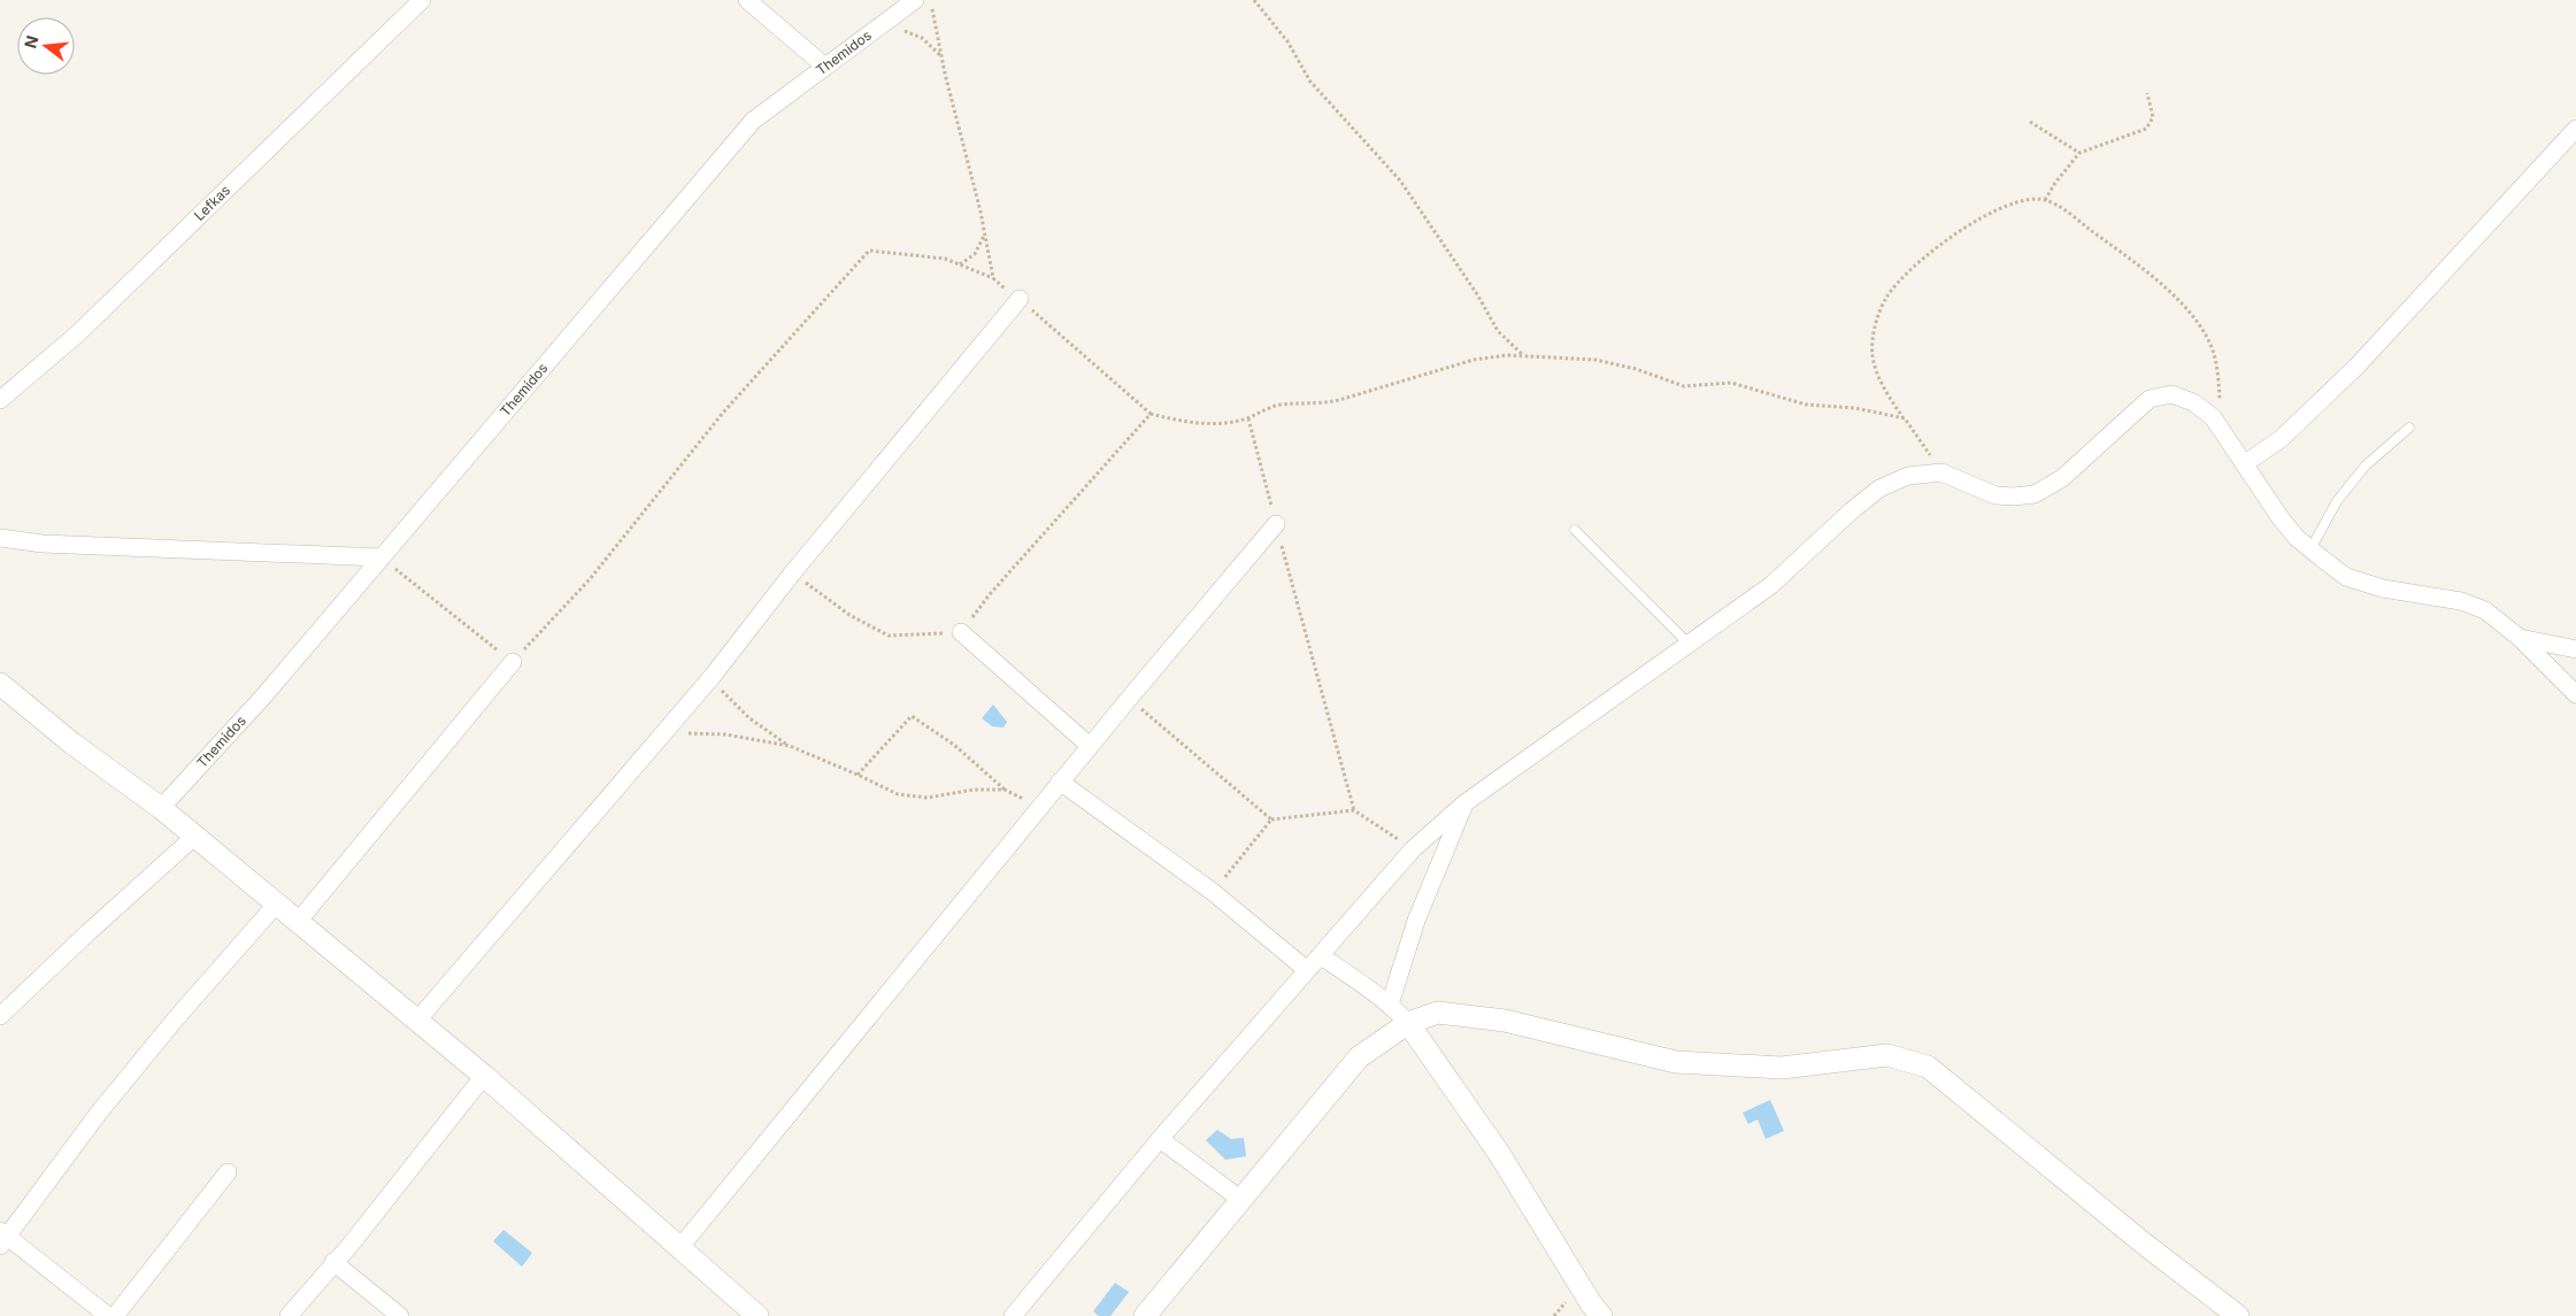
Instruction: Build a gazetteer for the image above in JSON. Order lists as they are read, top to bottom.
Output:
{
  "streets": {
    "street": ["Themidos", "Lefkas"]
  },
  "north": "left"
}
